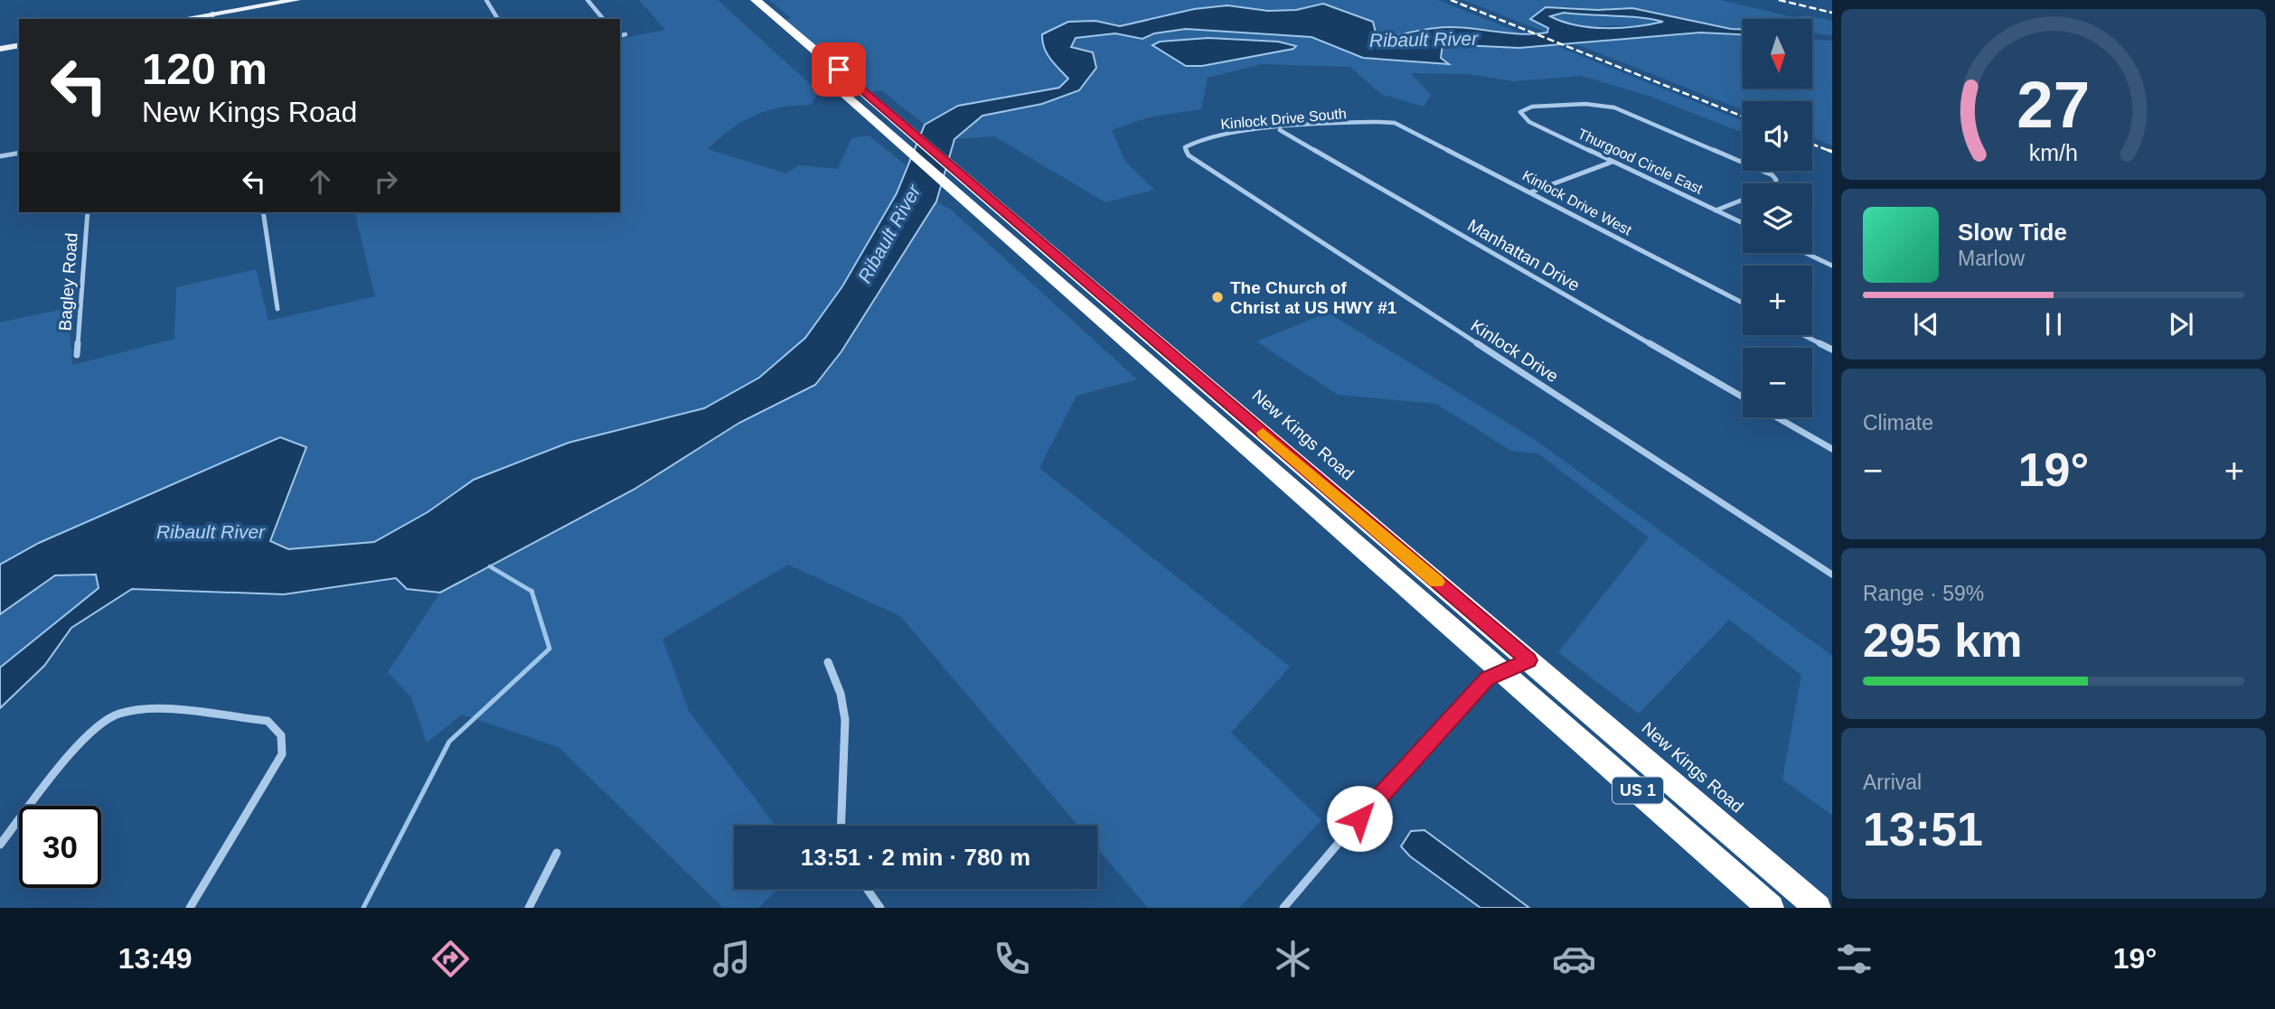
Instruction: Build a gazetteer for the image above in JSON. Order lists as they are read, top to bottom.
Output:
{
  "streets": {
    "highway": ["New Kings Road", "US 1"],
    "street": [
      "Kinlock Drive South",
      "Thurgood Circle East",
      "Kinlock Drive West",
      "Manhattan Drive",
      "Bagley Road",
      "Kinlock Drive"
    ]
  },
  "crossings": [
    ["Kinlock Drive South", "Kinlock Drive West"],
    ["Kinlock Drive South", "Manhattan Drive"],
    ["Kinlock Drive South", "Kinlock Drive"]
  ],
  "water": ["Ribault River"],
  "places": ["The Church of Christ at US HWY #1"],
  "north": "bottom",
  "page": {
    "map_buttons": ["+", "−"],
    "turn": ["120 m", "New Kings Road"],
    "song": ["Slow Tide", "Marlow"],
    "tile": [
      "Climate",
      ["Range · 59%", "295 km"],
      ["Arrival", "13:51"]
    ],
    "heat": ["−", "19°", "+"],
    "limit": "30",
    "trip": "13:51 · 2 min · 780 m",
    "tabs": ["13:49", "19°"],
    "gauge": ["27", "km/h"]
  }
}
